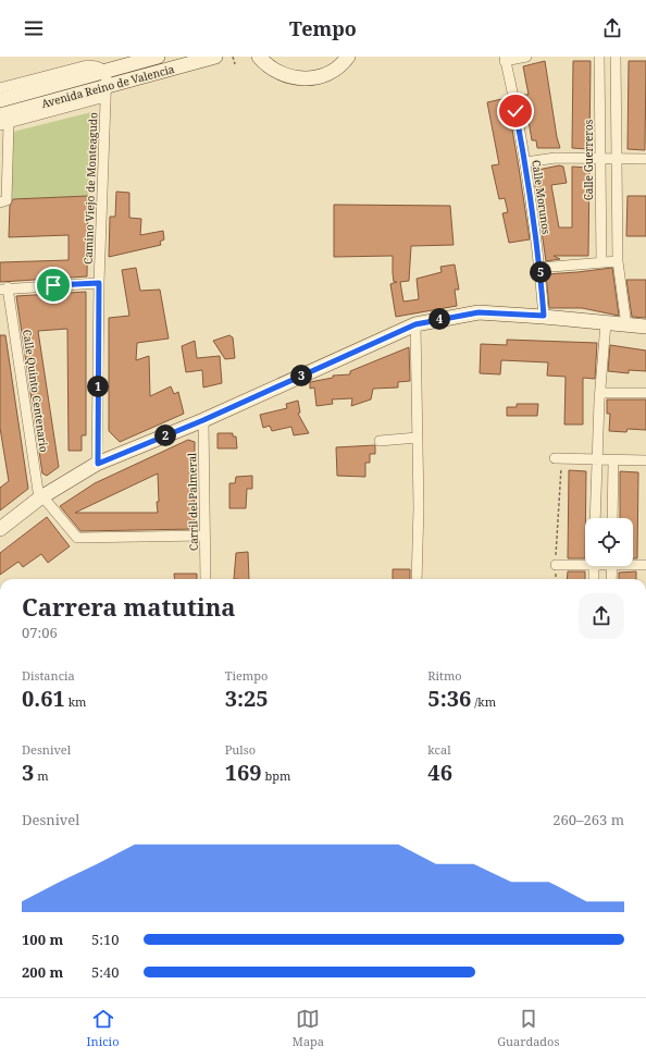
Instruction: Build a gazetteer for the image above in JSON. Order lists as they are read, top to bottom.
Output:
{
  "streets": {
    "street": [
      "Avenida Reino de Valencia",
      "Calle Guerreros",
      "Camino Viejo de Monteagudo",
      "Calle Morunos",
      "Calle Quinto Centenario",
      "Carril del Palmeral"
    ]
  },
  "crossings": [
    ["Avenida Reino de Valencia", "Camino Viejo de Monteagudo"]
  ],
  "page": {
    "header": "Tempo",
    "pins": [
      "5",
      "4",
      "3",
      "1",
      "2"
    ],
    "heading": ["Carrera matutina", "07:06"],
    "stats": [
      ["Distancia", "0.61 km"],
      ["Tiempo", "3:25"],
      ["Ritmo", "5:36 /km"],
      ["Desnivel", "3 m"],
      ["Pulso", "169 bpm"],
      ["kcal", "46"]
    ],
    "chart": ["Desnivel", "260–263 m"],
    "list": [
      {
        "name": "100 m",
        "note": "5:10"
      },
      {
        "name": "200 m",
        "note": "5:40"
      }
    ],
    "tabs": ["Inicio", "Mapa", "Guardados"]
  }
}
